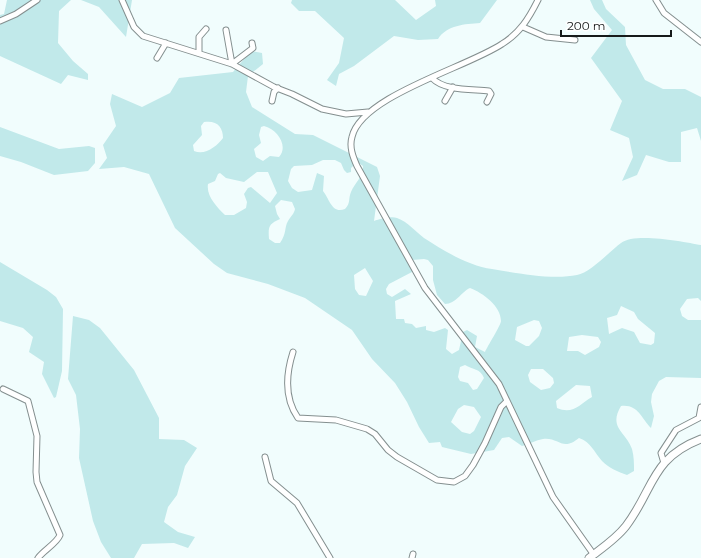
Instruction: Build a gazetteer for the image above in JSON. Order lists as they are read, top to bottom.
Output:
{
  "scale_bar": "200 m"
}
